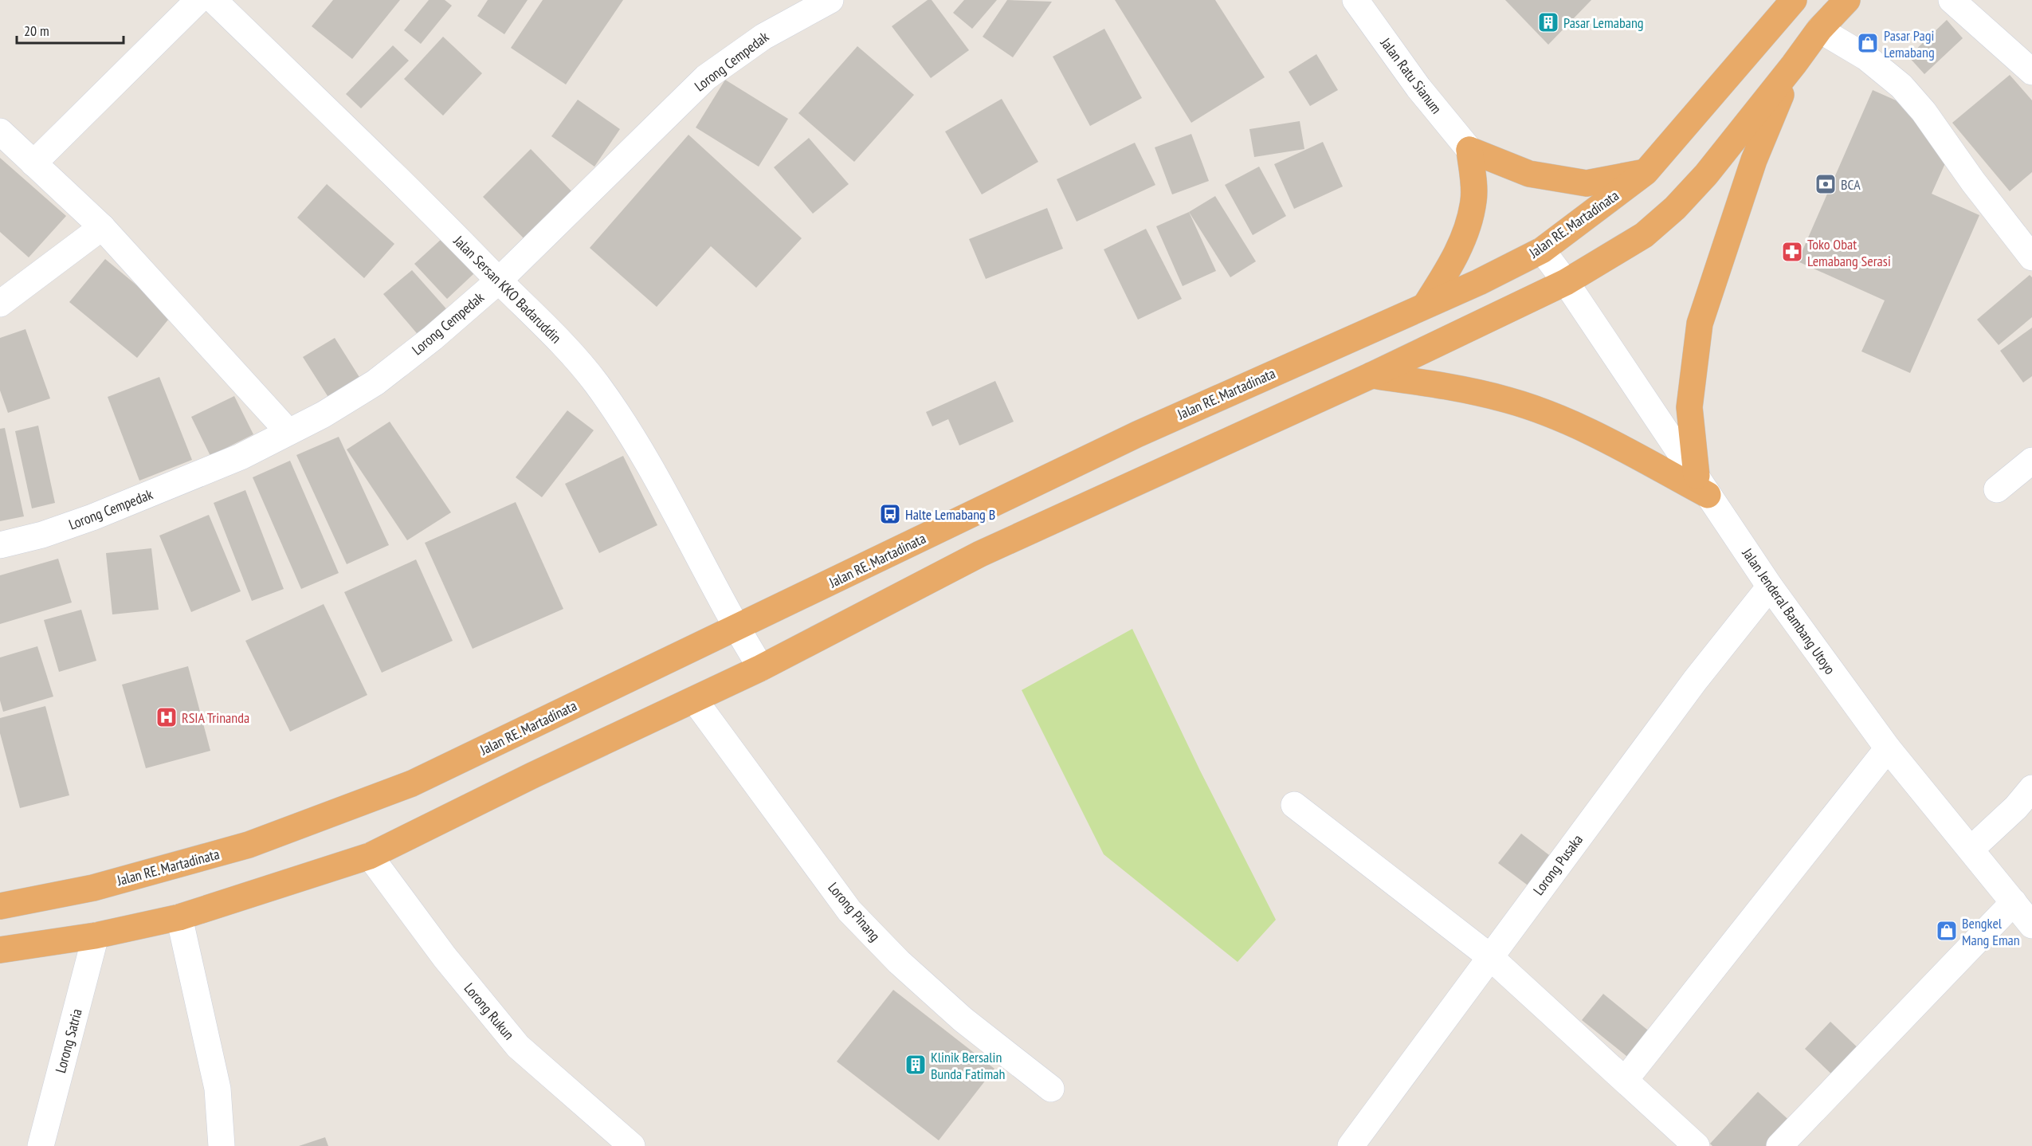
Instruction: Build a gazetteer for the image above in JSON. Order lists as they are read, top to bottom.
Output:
{
  "streets": {
    "highway": ["Jalan RE. Martadinata"],
    "street": [
      "Lorong Cempedak",
      "Jalan Ratu Sianum",
      "Jalan Sersan KKO Badaruddin",
      "Jalan Jenderal Bambang Utoyo",
      "Lorong Pusaka",
      "Lorong Pinang",
      "Lorong Rukun",
      "Lorong Satria"
    ]
  },
  "crossings": [
    ["Lorong Cempedak", "Jalan Sersan KKO Badaruddin"],
    ["Jalan RE. Martadinata", "Jalan Sersan KKO Badaruddin"],
    ["Jalan Jenderal Bambang Utoyo", "Lorong Pusaka"]
  ],
  "places": {
    "building": ["Pasar Lemabang", "Klinik Bersalin Bunda Fatimah"],
    "shop": ["Pasar Pagi Lemabang", "Bengkel Mang Eman"],
    "bank": ["BCA"],
    "pharmacy": ["Toko Obat Lemabang Serasi"],
    "bus stop": ["Halte Lemabang B"],
    "hospital": ["RSIA Trinanda"]
  },
  "scale_bar": "20 m"
}
